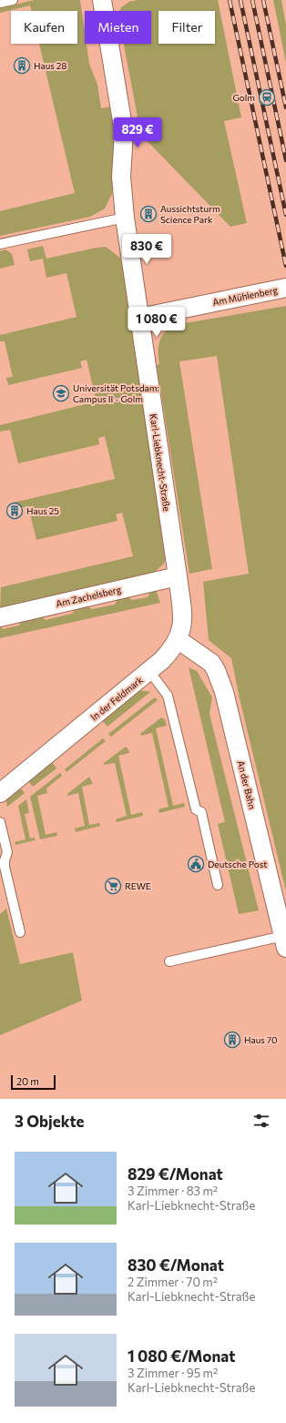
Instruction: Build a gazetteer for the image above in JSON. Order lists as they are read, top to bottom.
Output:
{
  "streets": {
    "street": [
      "Am Mühlenberg",
      "Karl-Liebknecht-Straße",
      "Am Zachelsberg",
      "In der Feldmark",
      "An der Bahn"
    ]
  },
  "crossings": [
    ["Am Mühlenberg", "Karl-Liebknecht-Straße"],
    ["Karl-Liebknecht-Straße", "Am Zachelsberg"],
    ["Karl-Liebknecht-Straße", "In der Feldmark"],
    ["Am Zachelsberg", "In der Feldmark"],
    ["In der Feldmark", "An der Bahn"]
  ],
  "places": {
    "building": [
      "Haus 28",
      "Aussichtsturm Science Park",
      "Haus 25",
      "Haus 70"
    ],
    "station": ["Golm"],
    "school or university": ["Universität Potsdam: Campus II - Golm"],
    "public building": ["Deutsche Post"],
    "supermarket": ["REWE"]
  },
  "scale_bar": "20 m",
  "page": {
    "chip": ["Kaufen", "Mieten", "Filter"],
    "price": ["829 €", "830 €", "1 080 €"],
    "scale": "20 m",
    "heading": "3 Objekte",
    "list": [
      {
        "name": "829 €/Monat",
        "note": "3 Zimmer · 83 m² · Karl-Liebknecht-Straße"
      },
      {
        "name": "830 €/Monat",
        "note": "2 Zimmer · 70 m² · Karl-Liebknecht-Straße"
      },
      {
        "name": "1 080 €/Monat",
        "note": "3 Zimmer · 95 m² · Karl-Liebknecht-Straße"
      }
    ]
  }
}
